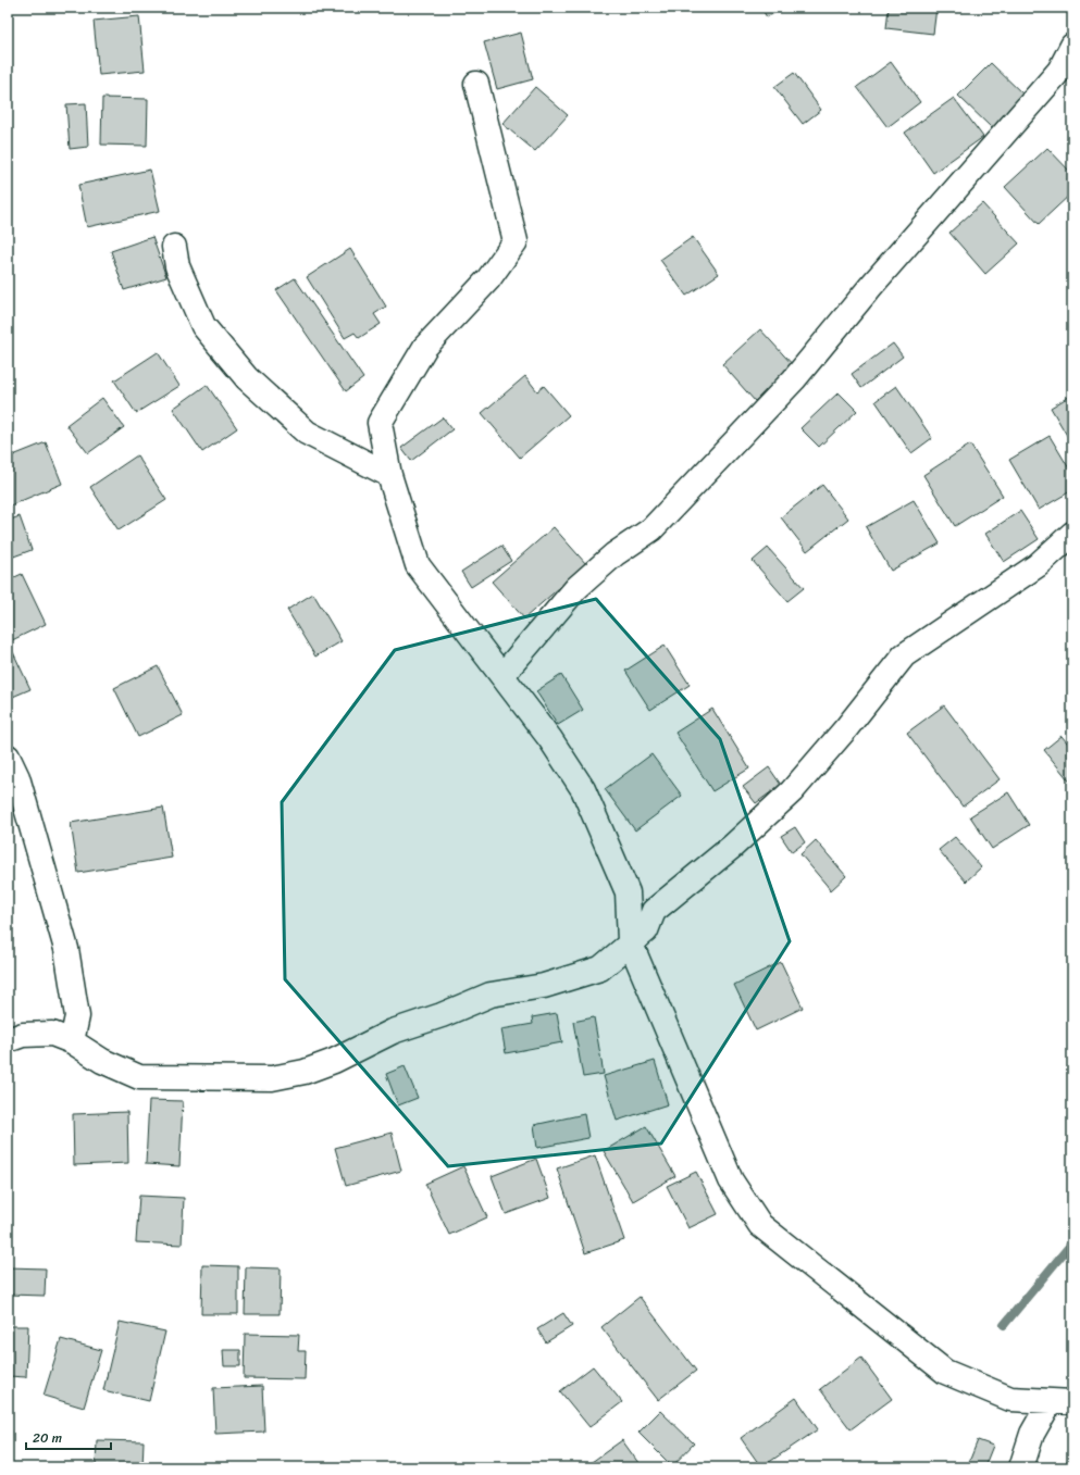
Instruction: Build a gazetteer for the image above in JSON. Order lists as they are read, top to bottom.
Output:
{
  "scale_bar": "20 m"
}
